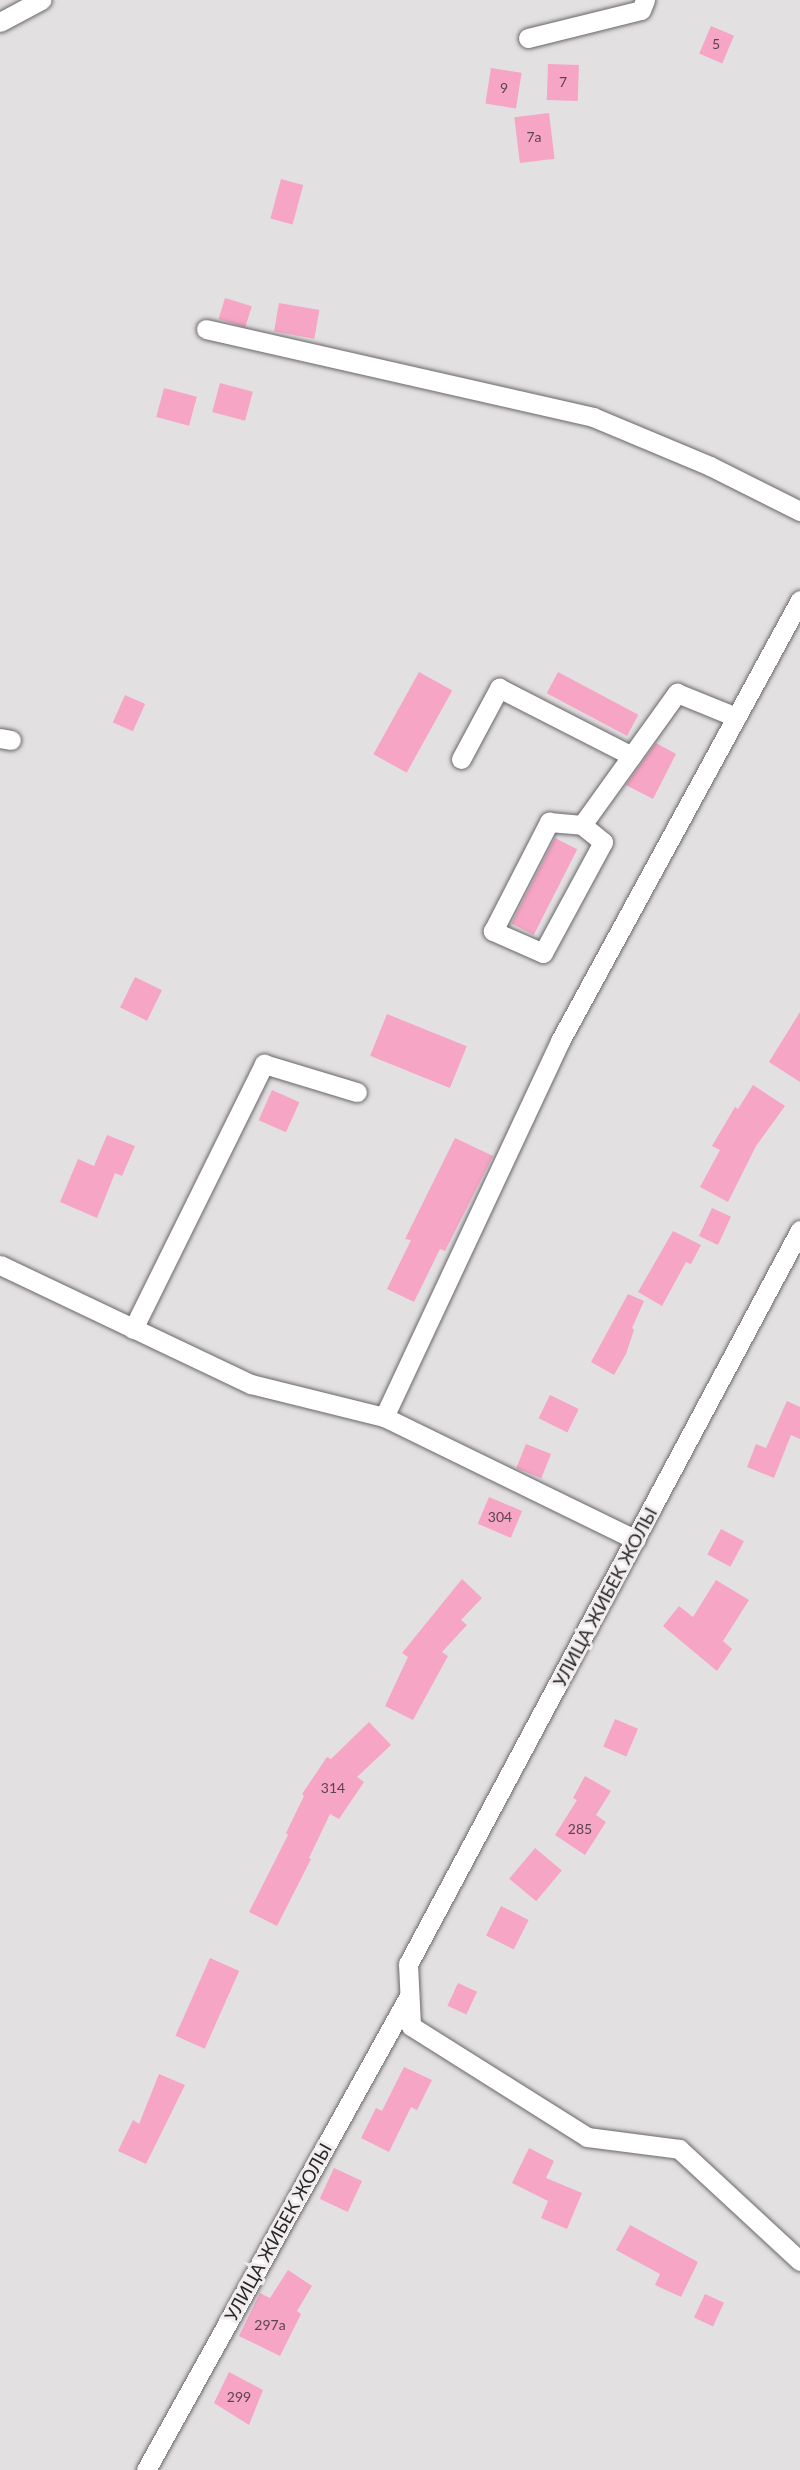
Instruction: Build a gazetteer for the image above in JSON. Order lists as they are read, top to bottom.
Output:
{
  "streets": {
    "street": ["УЛИЦА ЖИБЕК ЖОЛЫ"]
  },
  "house_numbers": [
    "5",
    "7",
    "9",
    "7а",
    "304",
    "314",
    "285",
    "297а",
    "299"
  ]
}
